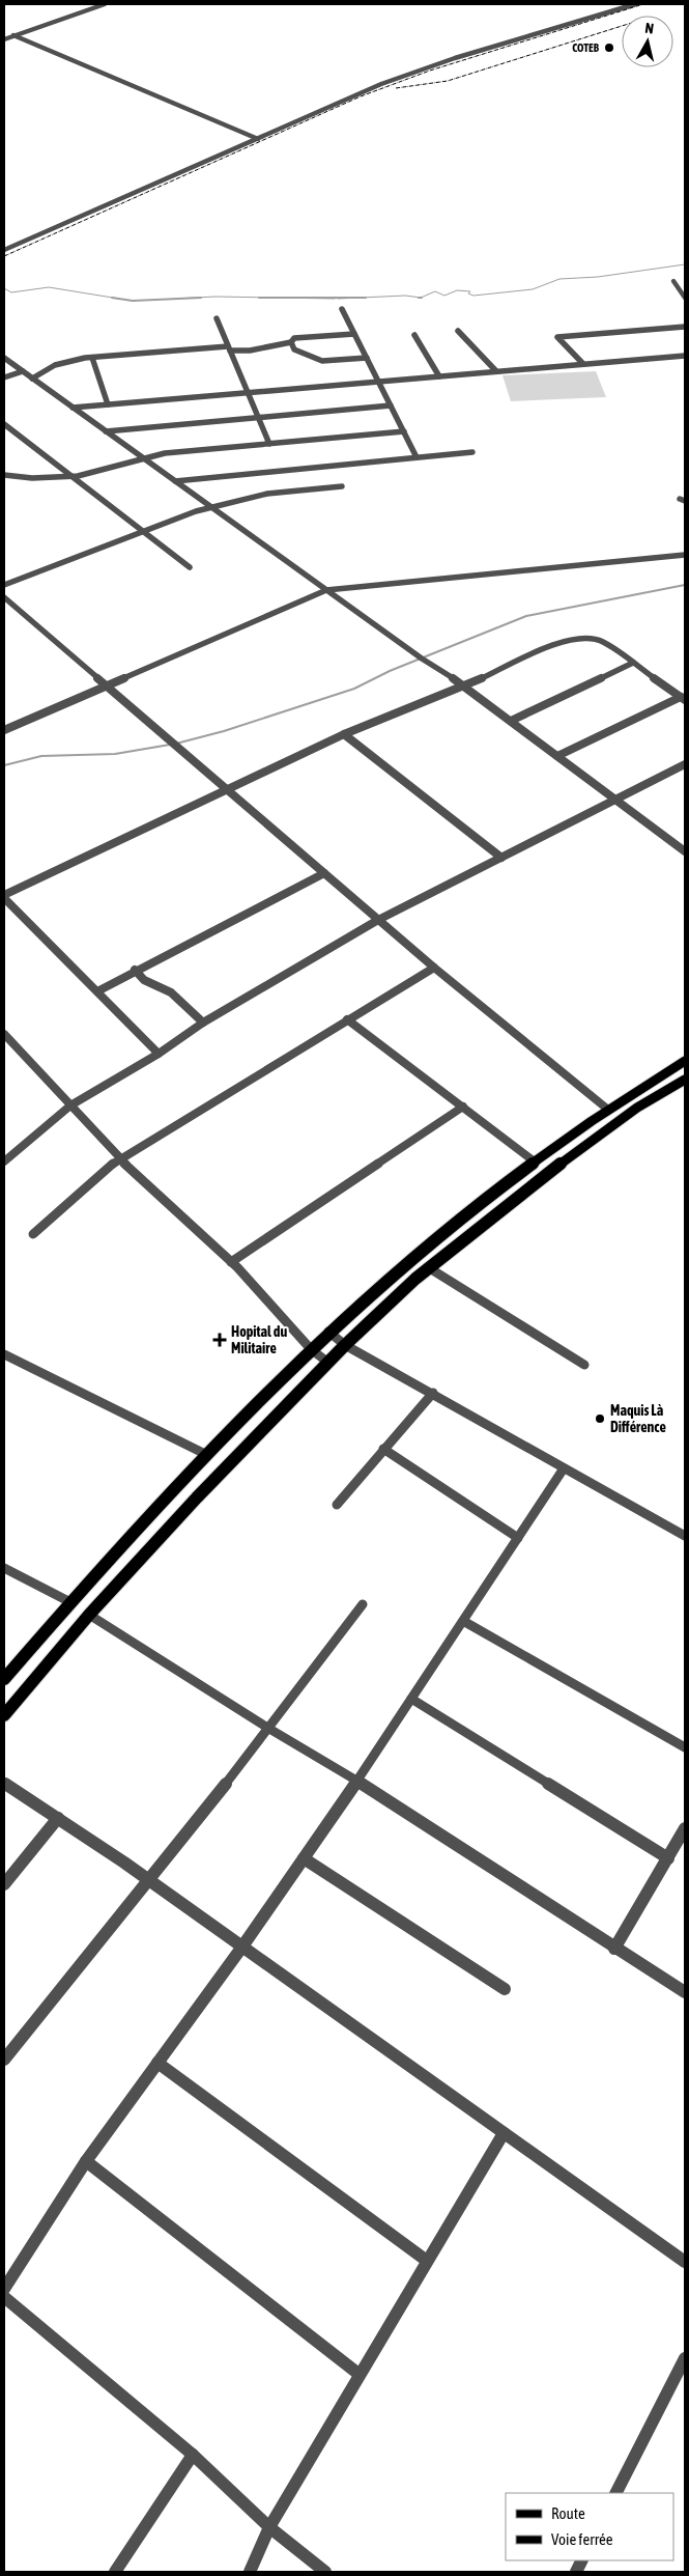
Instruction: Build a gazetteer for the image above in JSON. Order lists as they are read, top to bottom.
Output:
{
  "places": {
    "other": ["COTEB", "Maquis Là Différence"],
    "health": ["Hopital du Militaire"]
  },
  "legend": ["Route", "Voie ferrée"],
  "north": "top"
}
